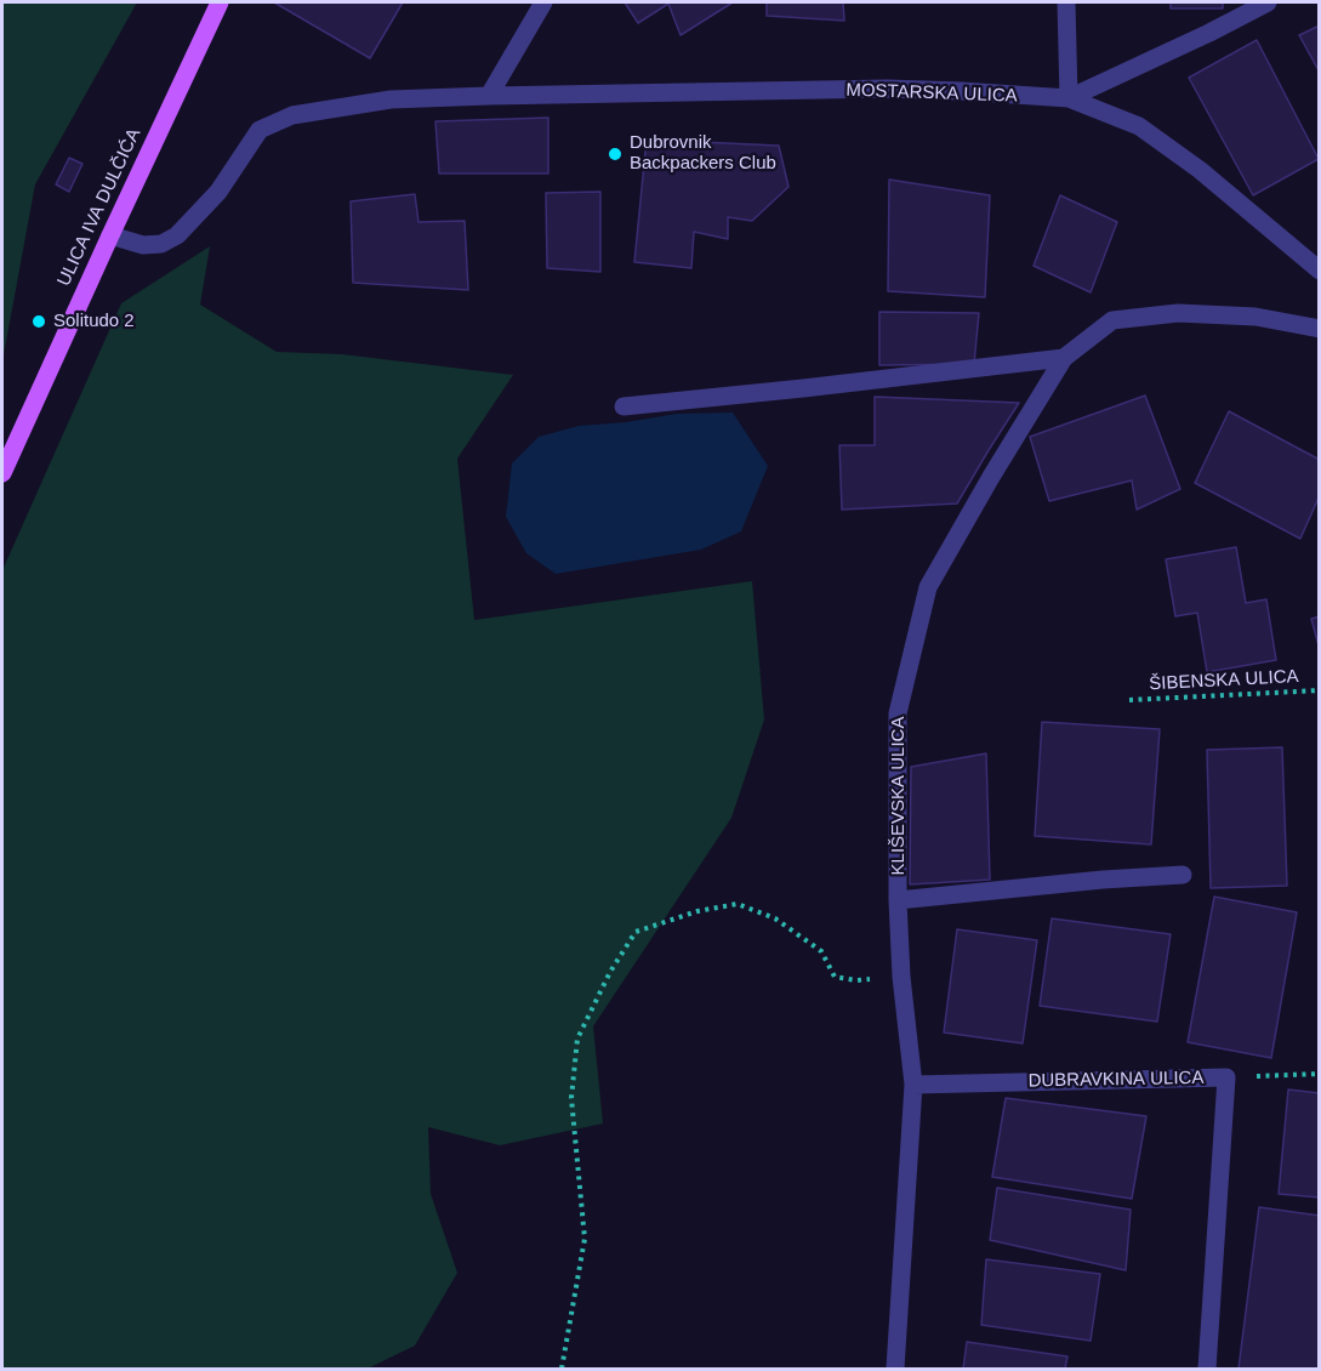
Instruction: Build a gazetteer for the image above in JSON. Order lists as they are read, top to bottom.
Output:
{
  "streets": {
    "main road": ["ULICA IVA DULČIĆA"],
    "street": ["MOSTARSKA ULICA", "KLIŠEVSKA ULICA", "DUBRAVKINA ULICA"],
    "path": ["ŠIBENSKA ULICA"]
  },
  "crossings": [
    ["MOSTARSKA ULICA", "ULICA IVA DULČIĆA"],
    ["KLIŠEVSKA ULICA", "DUBRAVKINA ULICA"]
  ],
  "places": ["Dubrovnik Backpackers Club", "Solitudo 2"]
}
